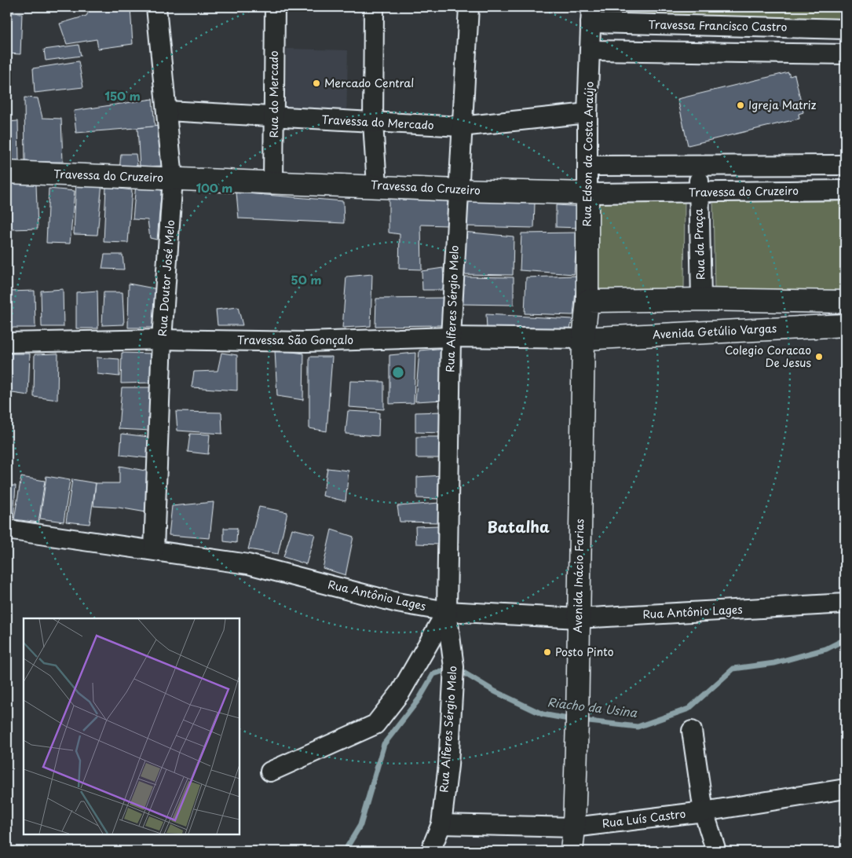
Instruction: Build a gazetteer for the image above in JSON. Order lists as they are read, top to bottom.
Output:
{
  "streets": {
    "main road": [
      "Rua Edson da Costa Araújo",
      "Travessa do Cruzeiro",
      "Avenida Getúlio Vargas",
      "Avenida Inácio Farias"
    ],
    "street": [
      "Travessa Francisco Castro",
      "Rua do Mercado",
      "Travessa do Mercado",
      "Rua da Praça",
      "Rua Doutor José Melo",
      "Rua Alferes Sérgio Melo",
      "Travessa São Gonçalo",
      "Rua Antônio Lages",
      "Rua Luís Castro"
    ]
  },
  "crossings": [
    ["Travessa Francisco Castro", "Rua Edson da Costa Araújo"],
    ["Rua do Mercado", "Travessa do Mercado"],
    ["Rua do Mercado", "Travessa do Cruzeiro"],
    ["Travessa do Mercado", "Rua Edson da Costa Araújo"],
    ["Travessa do Mercado", "Rua Doutor José Melo"],
    ["Travessa do Mercado", "Rua Alferes Sérgio Melo"],
    ["Rua Edson da Costa Araújo", "Travessa do Cruzeiro"],
    ["Rua Edson da Costa Araújo", "Avenida Inácio Farias"],
    ["Travessa do Cruzeiro", "Rua da Praça"],
    ["Travessa do Cruzeiro", "Rua Doutor José Melo"],
    ["Travessa do Cruzeiro", "Rua Alferes Sérgio Melo"],
    ["Rua Doutor José Melo", "Travessa São Gonçalo"],
    ["Rua Doutor José Melo", "Rua Antônio Lages"],
    ["Rua Alferes Sérgio Melo", "Travessa São Gonçalo"],
    ["Rua Alferes Sérgio Melo", "Rua Antônio Lages"],
    ["Rua Alferes Sérgio Melo", "Rua Luís Castro"],
    ["Avenida Getúlio Vargas", "Travessa São Gonçalo"],
    ["Avenida Getúlio Vargas", "Avenida Inácio Farias"],
    ["Travessa São Gonçalo", "Avenida Inácio Farias"],
    ["Avenida Inácio Farias", "Rua Antônio Lages"],
    ["Avenida Inácio Farias", "Rua Luís Castro"]
  ],
  "districts": ["Batalha"],
  "water": ["Riacho da Usina"],
  "places": [
    "Mercado Central",
    "Igreja Matriz",
    "Colegio Coracao De Jesus",
    "Posto Pinto"
  ],
  "rings": ["150 m", "100 m", "50 m"]
}
